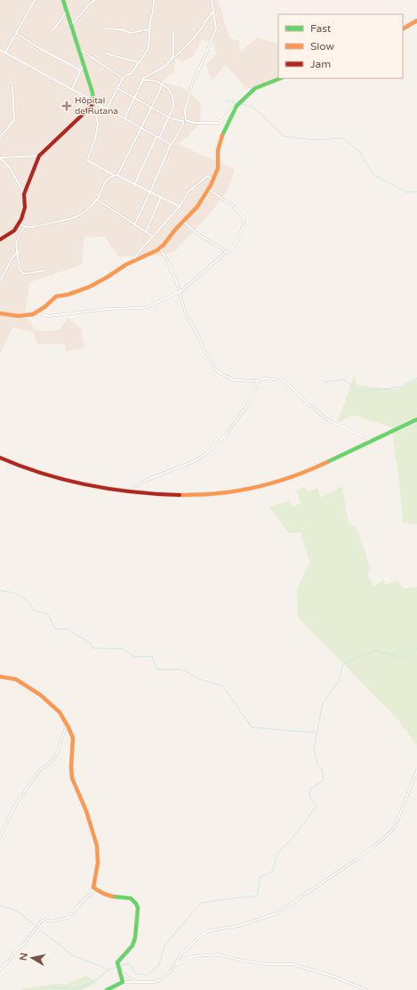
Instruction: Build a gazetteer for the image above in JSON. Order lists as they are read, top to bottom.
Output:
{
  "places": {
    "health": ["Hôpital de Rutana"]
  },
  "legend": ["Fast", "Slow", "Jam"],
  "north": "left"
}
